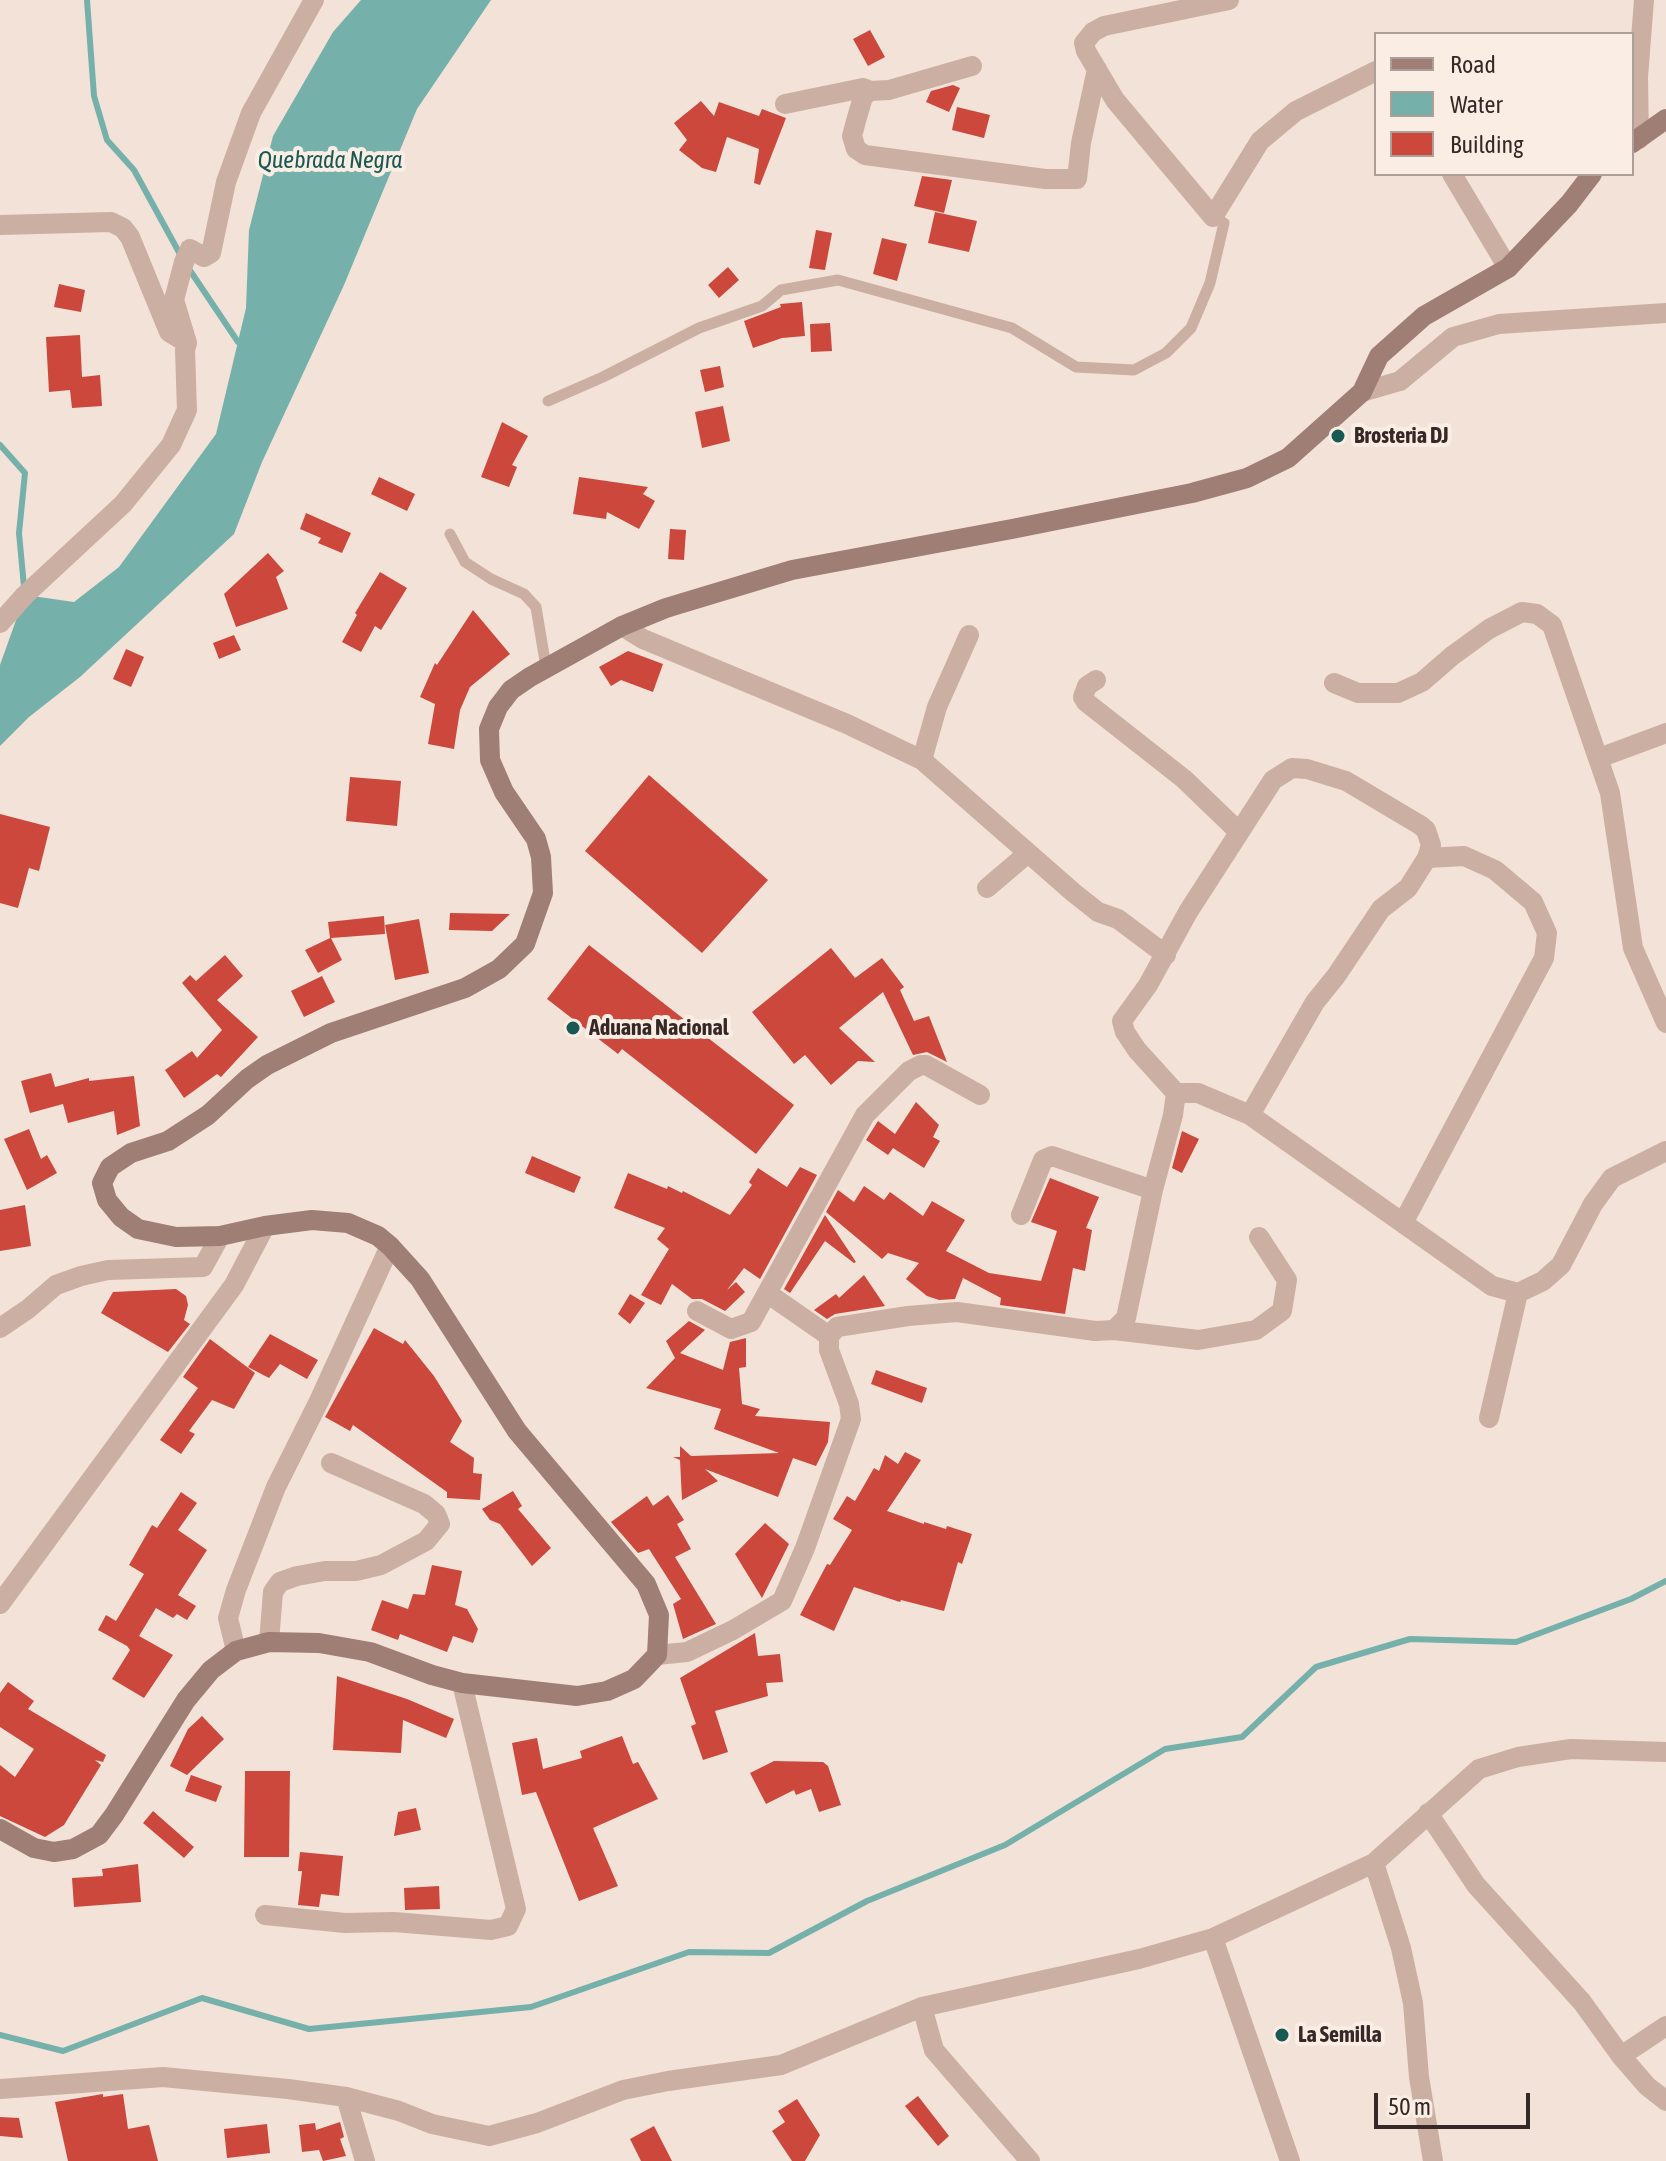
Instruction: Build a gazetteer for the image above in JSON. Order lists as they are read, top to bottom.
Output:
{
  "water": ["Quebrada Negra"],
  "places": ["Brosteria DJ", "Aduana Nacional", "La Semilla"],
  "legend": ["Road", "Water", "Building"],
  "scale_bar": "50 m"
}
